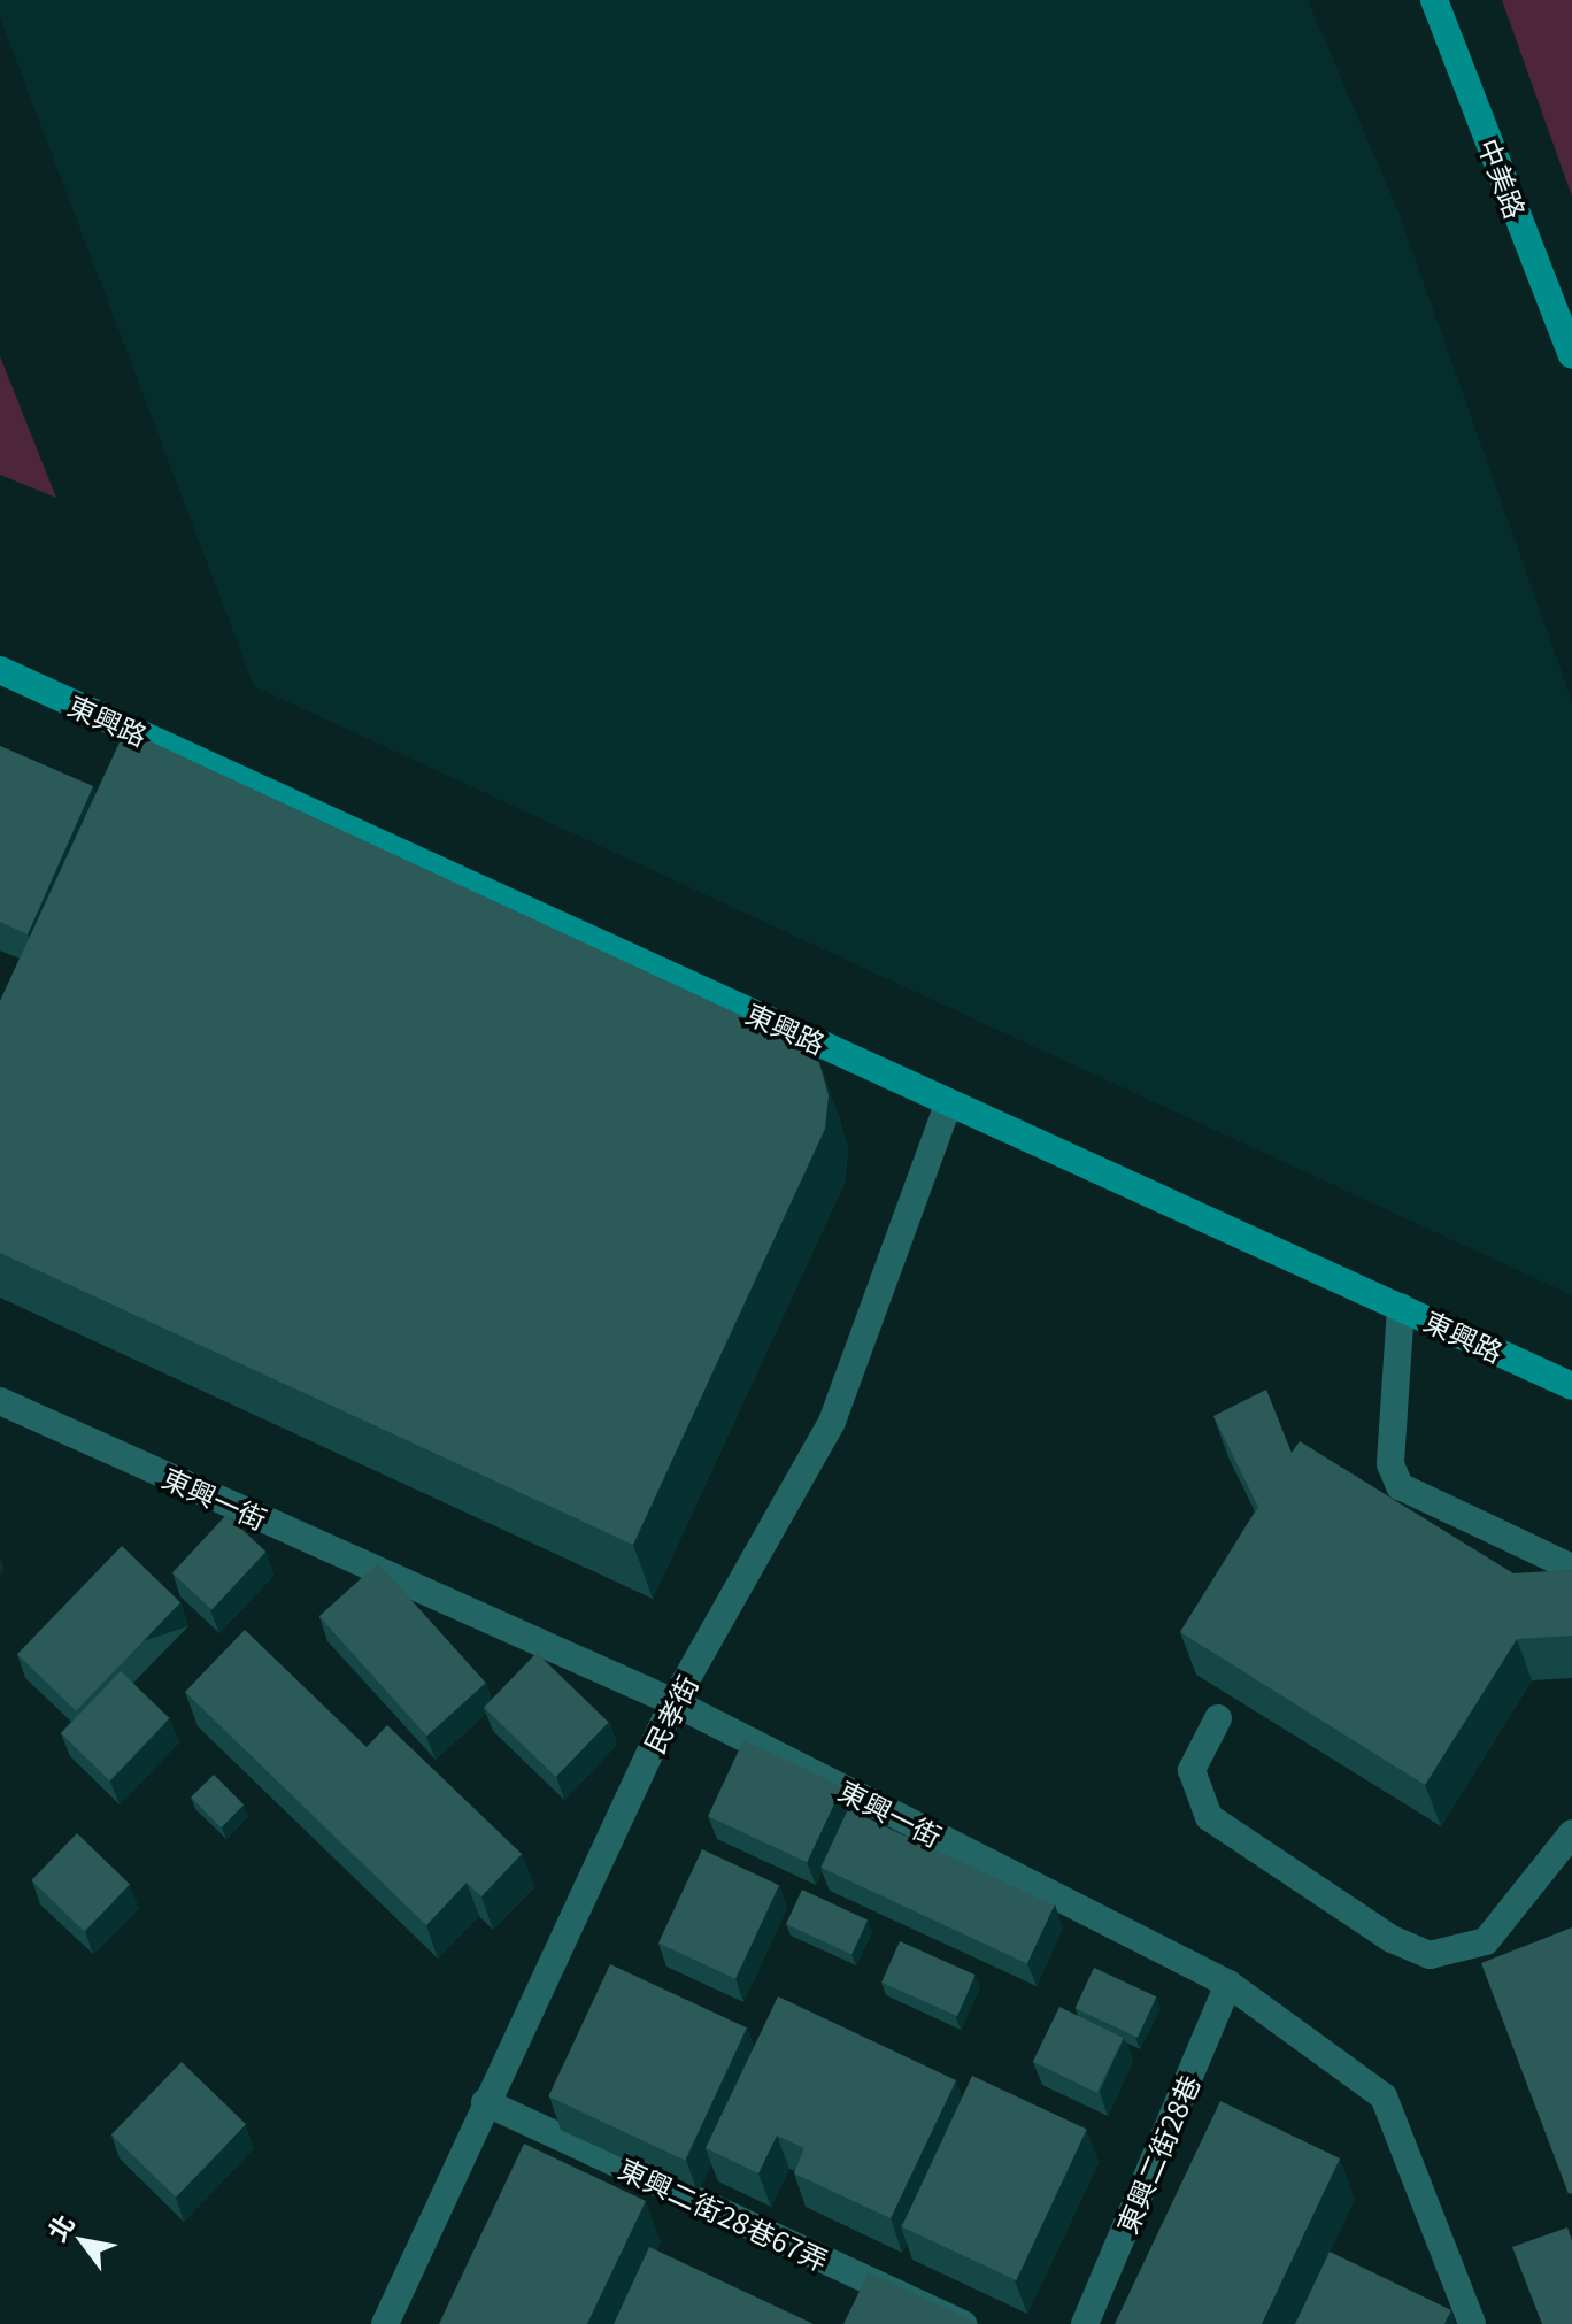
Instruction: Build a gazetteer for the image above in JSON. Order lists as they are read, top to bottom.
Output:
{
  "streets": {
    "street": [
      "中美路",
      "東興路",
      "東興一街",
      "民孝街",
      "東興二街28巷",
      "東興二街28巷67弄"
    ]
  },
  "crossings": [
    ["東興路", "民孝街"],
    ["東興一街", "民孝街"],
    ["東興一街", "東興二街28巷"],
    ["民孝街", "東興二街28巷67弄"]
  ],
  "north": "top left"
}
